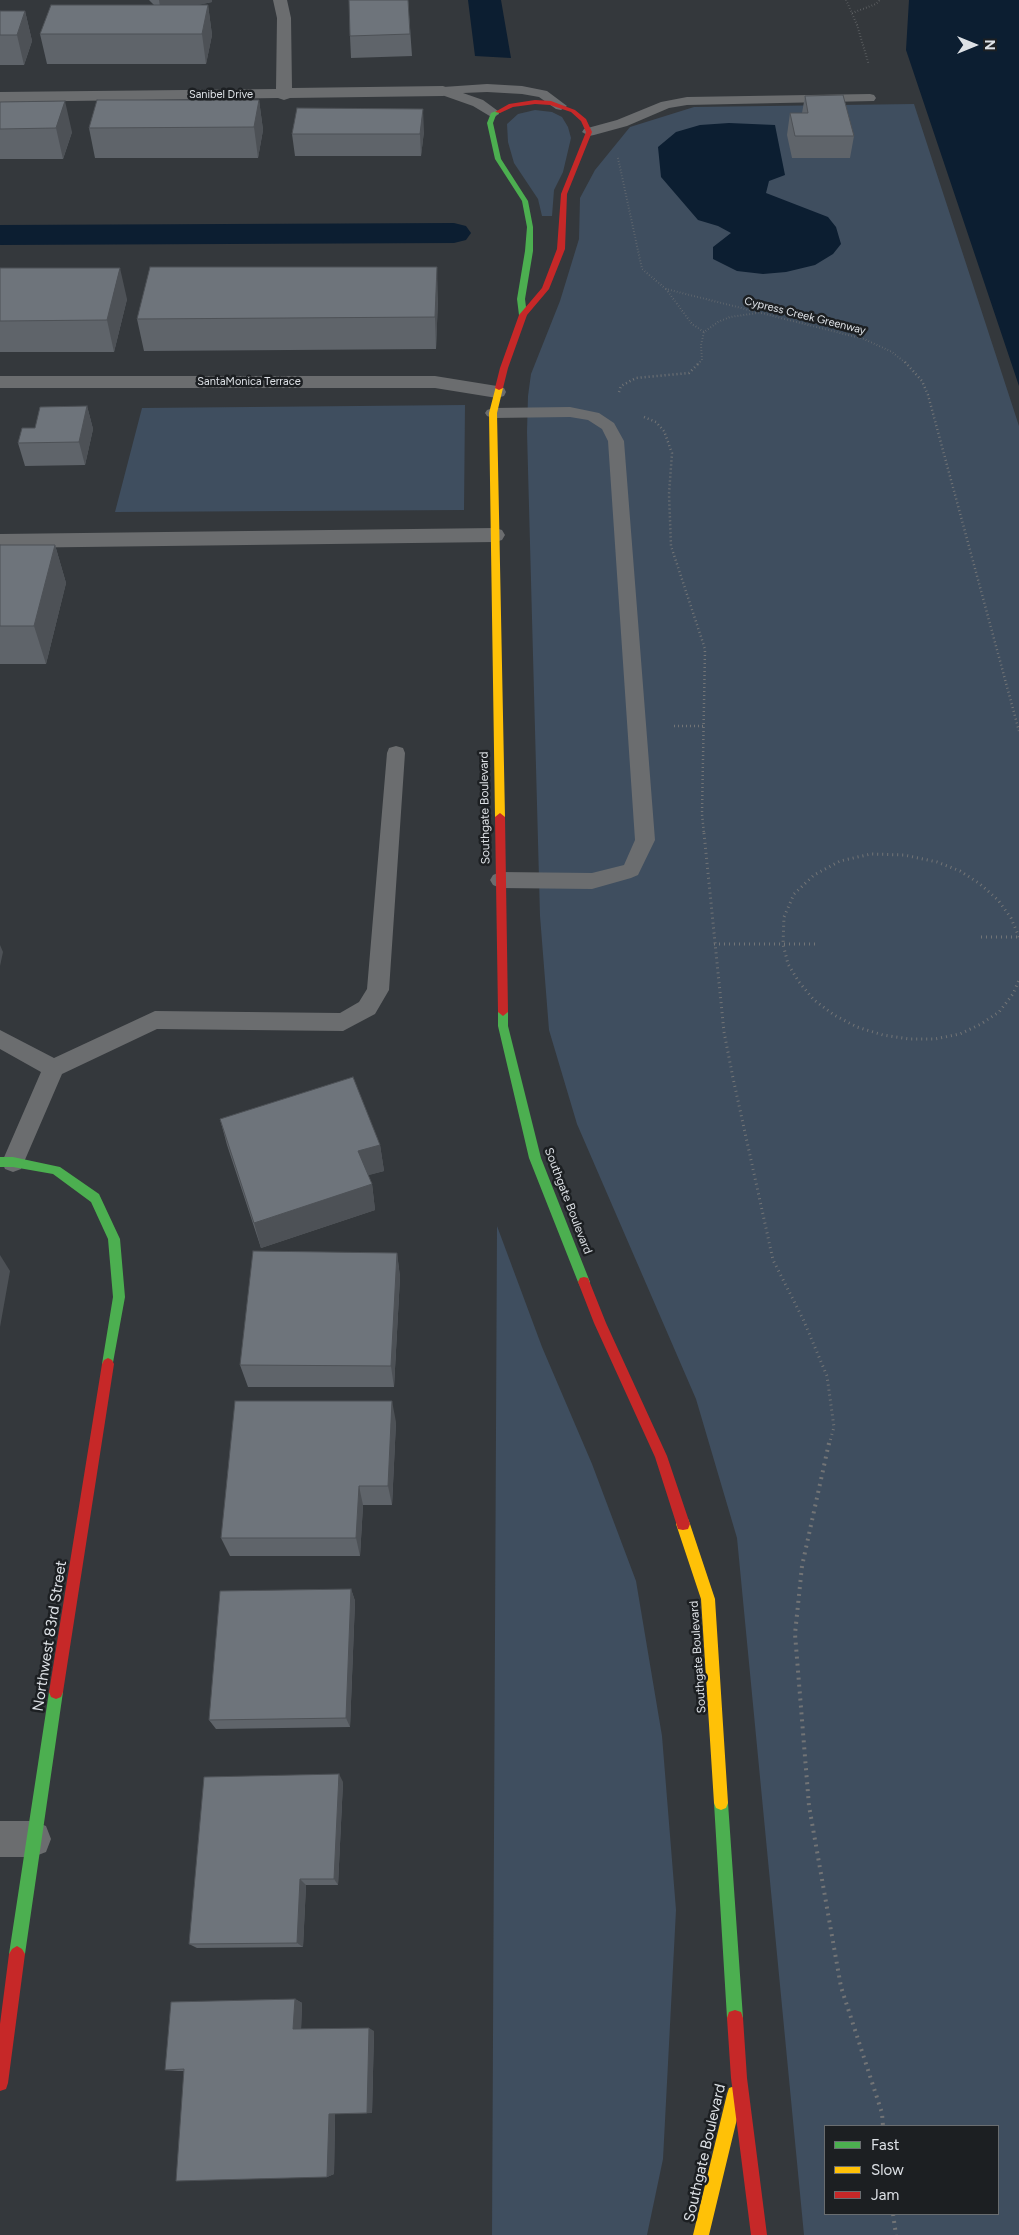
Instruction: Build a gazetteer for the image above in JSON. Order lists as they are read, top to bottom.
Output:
{
  "streets": {
    "street": [
      "Sanibel Drive",
      "SantaMonica Terrace",
      "Southgate Boulevard",
      "Northwest 83rd Street"
    ],
    "path": ["Cypress Creek Greenway"]
  },
  "crossings": [
    ["Sanibel Drive", "Southgate Boulevard"],
    ["SantaMonica Terrace", "Southgate Boulevard"]
  ],
  "legend": ["Fast", "Slow", "Jam"],
  "north": "right"
}
